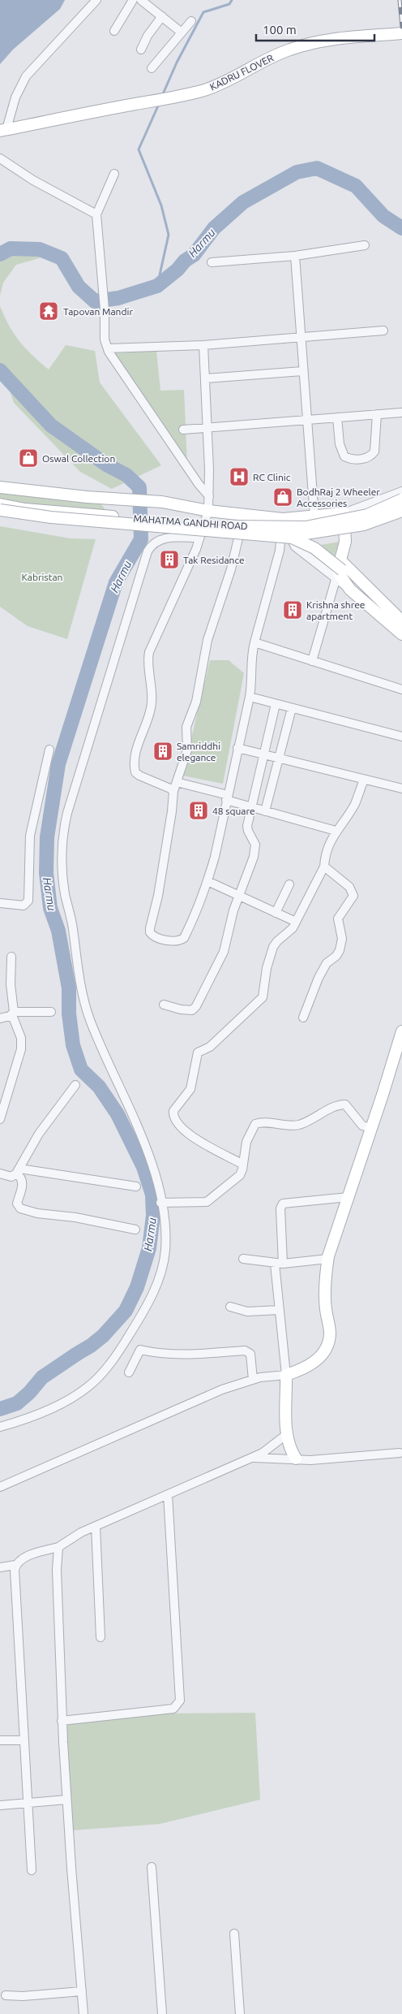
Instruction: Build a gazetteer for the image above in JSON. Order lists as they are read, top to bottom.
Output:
{
  "streets": {
    "main road": ["KADRU FLOVER", "MAHATMA GANDHI ROAD"]
  },
  "water": ["Harmu"],
  "parks": ["Kabristan"],
  "places": {
    "temple": ["Tapovan Mandir"],
    "shop": ["Oswal Collection", "BodhRaj 2 Wheeler Accessories"],
    "hospital": ["RC Clinic"],
    "building": [
      "Tak Residance",
      "Krishna shree apartment",
      "Samriddhi elegance",
      "48 square"
    ]
  },
  "scale_bar": "100 m"
}
